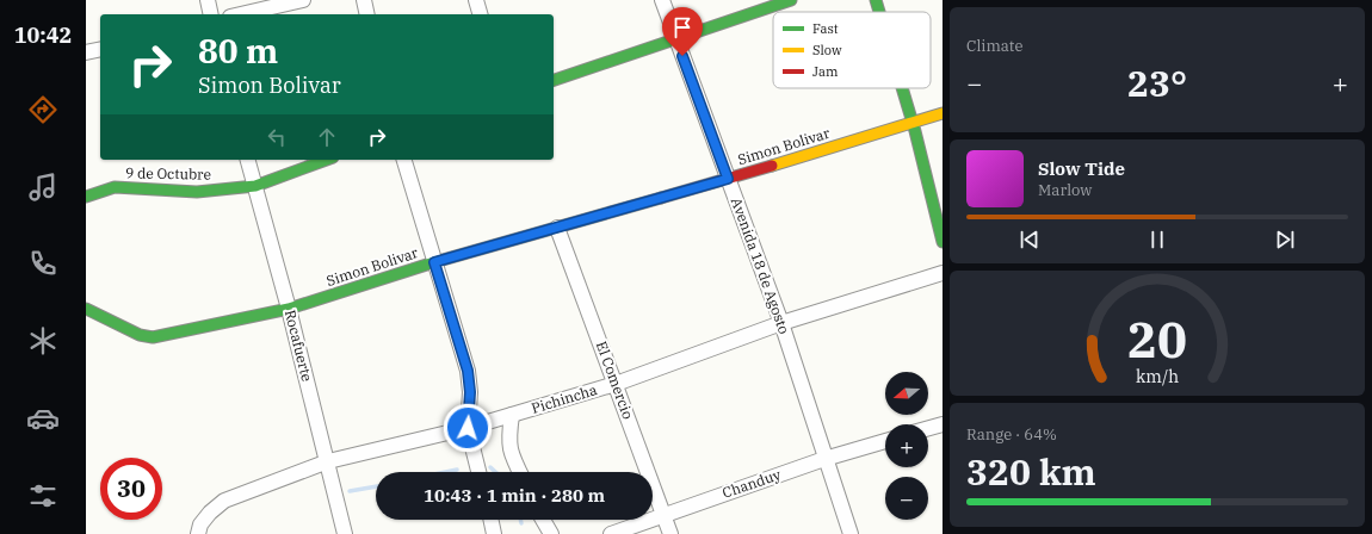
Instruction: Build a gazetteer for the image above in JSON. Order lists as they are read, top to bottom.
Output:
{
  "streets": {
    "street": [
      "Simon Bolivar",
      "9 de Octubre",
      "Avenida 18 de Agosto",
      "Rocafuerte",
      "El Comercio",
      "Pichincha",
      "Chanduy"
    ]
  },
  "crossings": [
    ["Simon Bolivar", "Avenida 18 de Agosto"],
    ["Simon Bolivar", "Rocafuerte"],
    ["Simon Bolivar", "El Comercio"],
    ["9 de Octubre", "Rocafuerte"],
    ["Avenida 18 de Agosto", "Pichincha"],
    ["Avenida 18 de Agosto", "Chanduy"],
    ["Rocafuerte", "Pichincha"],
    ["El Comercio", "Pichincha"],
    ["El Comercio", "Chanduy"]
  ],
  "legend": ["Fast", "Slow", "Jam"],
  "north": "left",
  "page": {
    "tabs": "10:42",
    "tile": [
      "Climate",
      ["Range · 64%", "320 km"]
    ],
    "turn": ["80 m", "Simon Bolivar"],
    "heat": ["−", "23°", "+"],
    "song": ["Slow Tide", "Marlow"],
    "map_buttons": ["+", "−"],
    "limit": "30",
    "trip": "10:43 · 1 min · 280 m",
    "gauge": ["20", "km/h"]
  }
}
